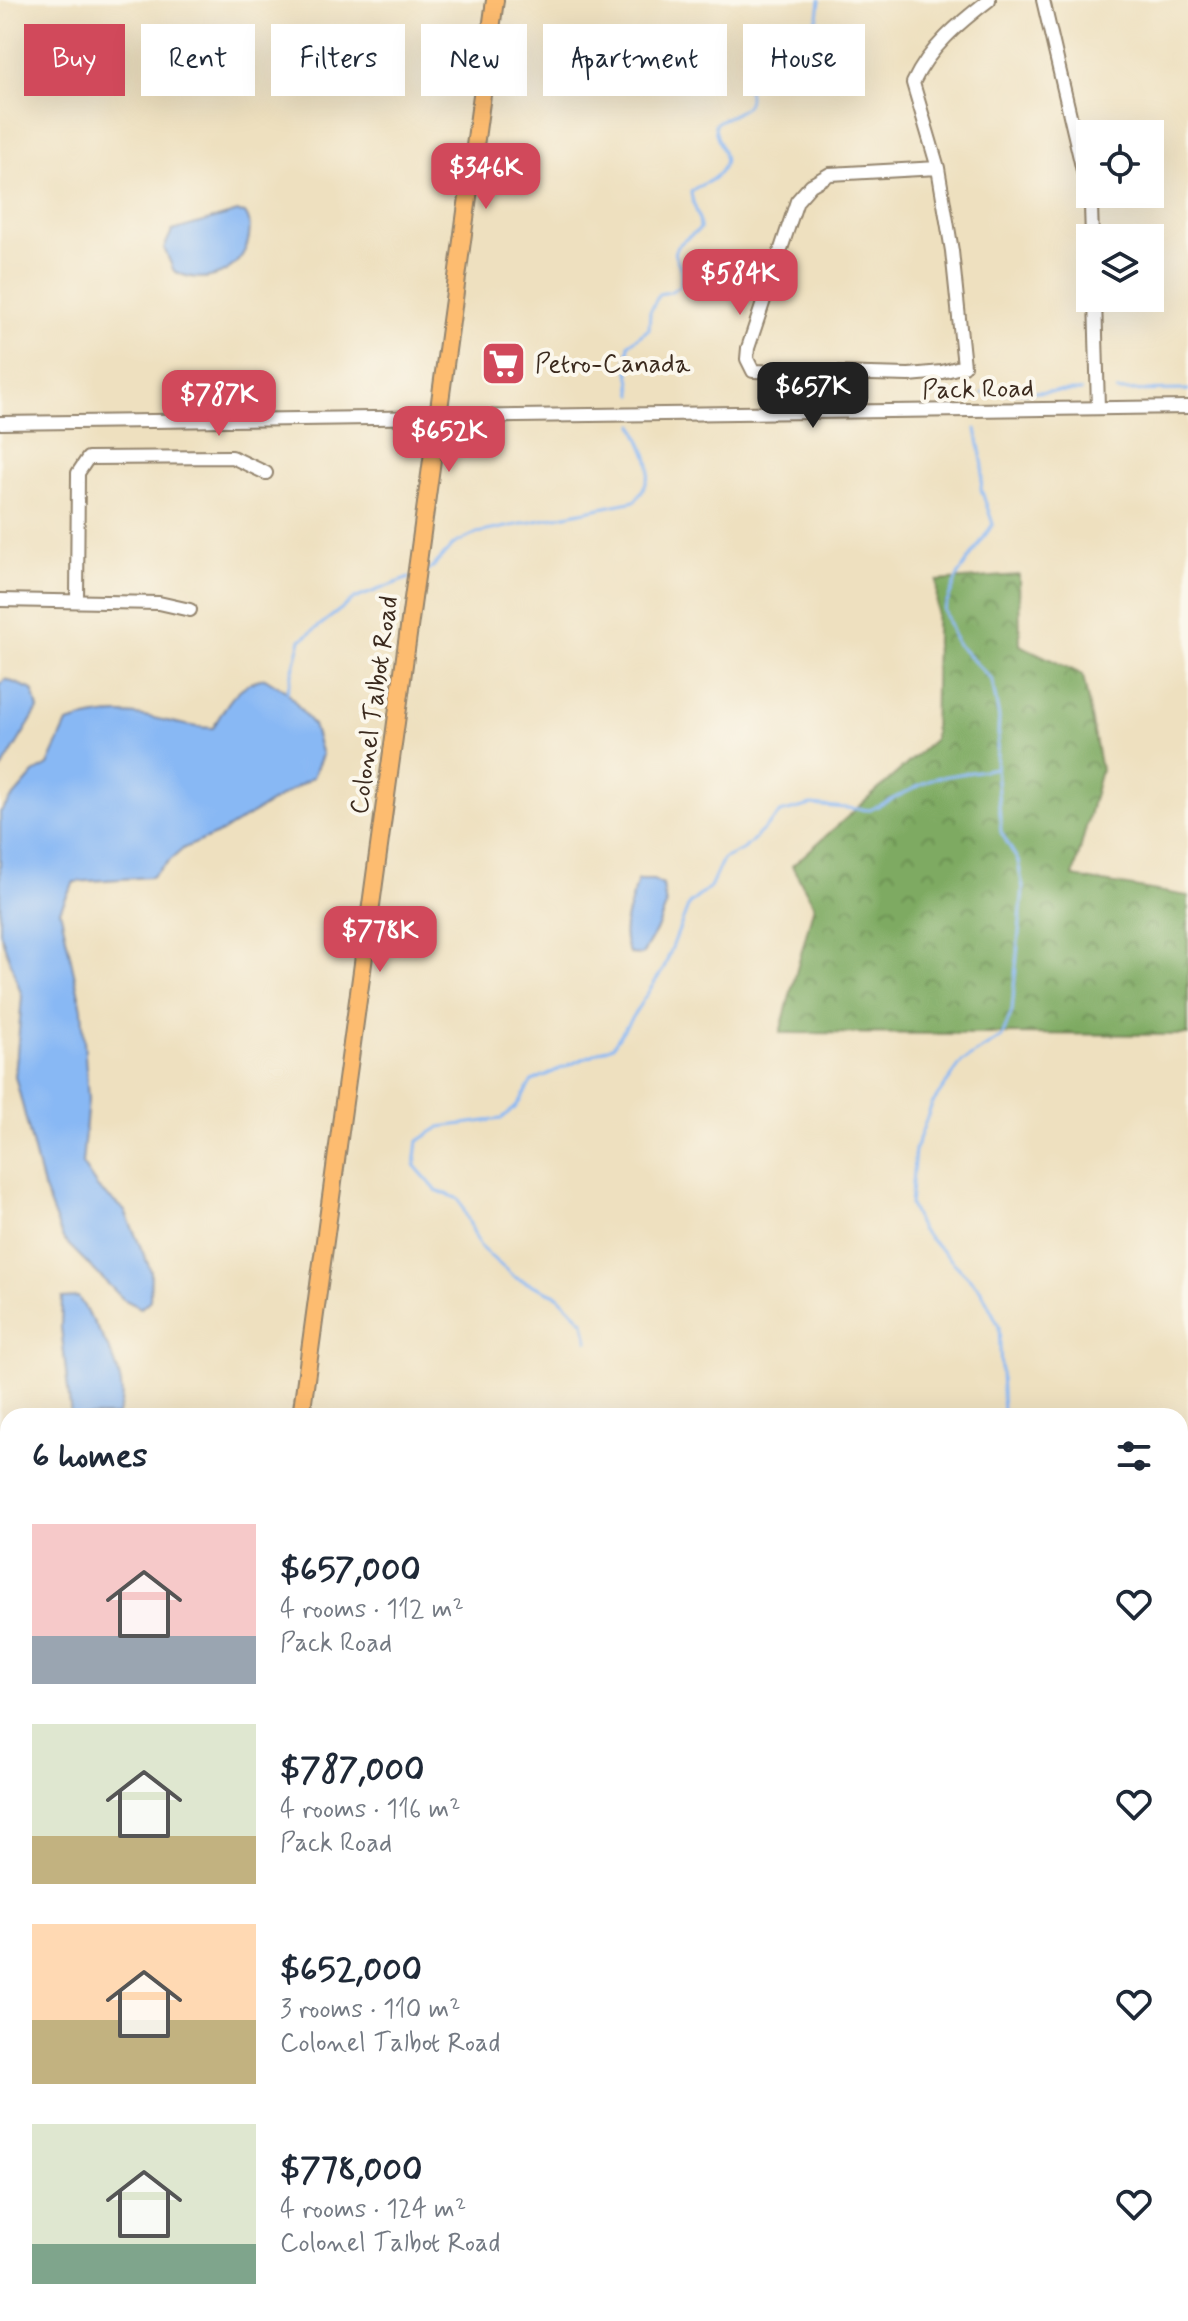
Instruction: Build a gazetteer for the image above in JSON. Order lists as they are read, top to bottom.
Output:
{
  "streets": {
    "main road": ["Colonel Talbot Road"],
    "street": ["Pack Road"]
  },
  "crossings": [
    ["Pack Road", "Colonel Talbot Road"]
  ],
  "places": {
    "supermarket": ["Petro-Canada"]
  },
  "page": {
    "chip": [
      "Buy",
      "Rent",
      "Filters",
      "New",
      "Apartment",
      "House"
    ],
    "price": [
      "$346K",
      "$584K",
      "$657K",
      "$787K",
      "$652K",
      "$778K"
    ],
    "heading": "6 homes",
    "list": [
      {
        "name": "$657,000",
        "note": "4 rooms · 112 m² · Pack Road"
      },
      {
        "name": "$787,000",
        "note": "4 rooms · 116 m² · Pack Road"
      },
      {
        "name": "$652,000",
        "note": "3 rooms · 110 m² · Colonel Talbot Road"
      },
      {
        "name": "$778,000",
        "note": "4 rooms · 124 m² · Colonel Talbot Road"
      }
    ]
  }
}
